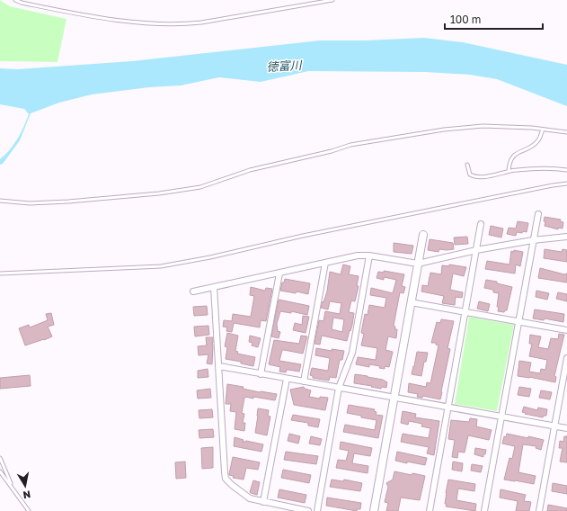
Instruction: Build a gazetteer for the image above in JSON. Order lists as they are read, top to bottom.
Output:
{
  "water": ["徳富川"],
  "scale_bar": "100 m",
  "north": "bottom"
}
